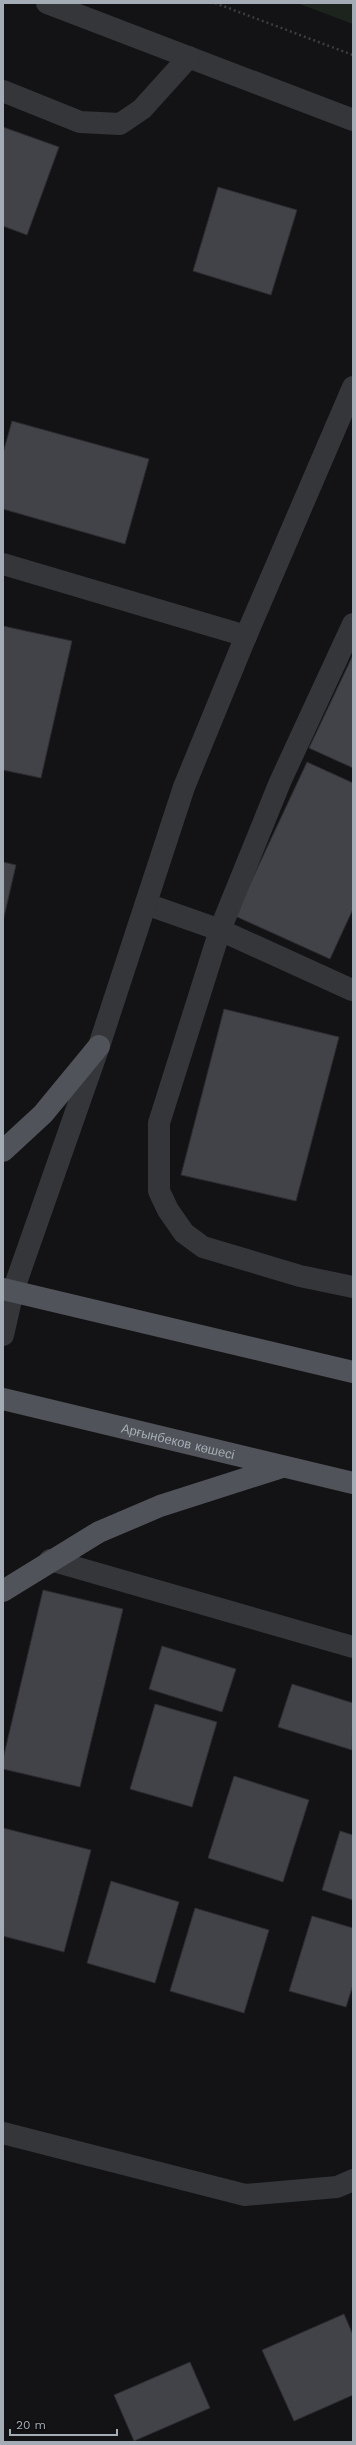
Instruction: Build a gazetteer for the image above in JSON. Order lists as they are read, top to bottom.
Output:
{
  "streets": {
    "main road": ["Арғынбеков көшесі"]
  },
  "scale_bar": "20 m"
}
